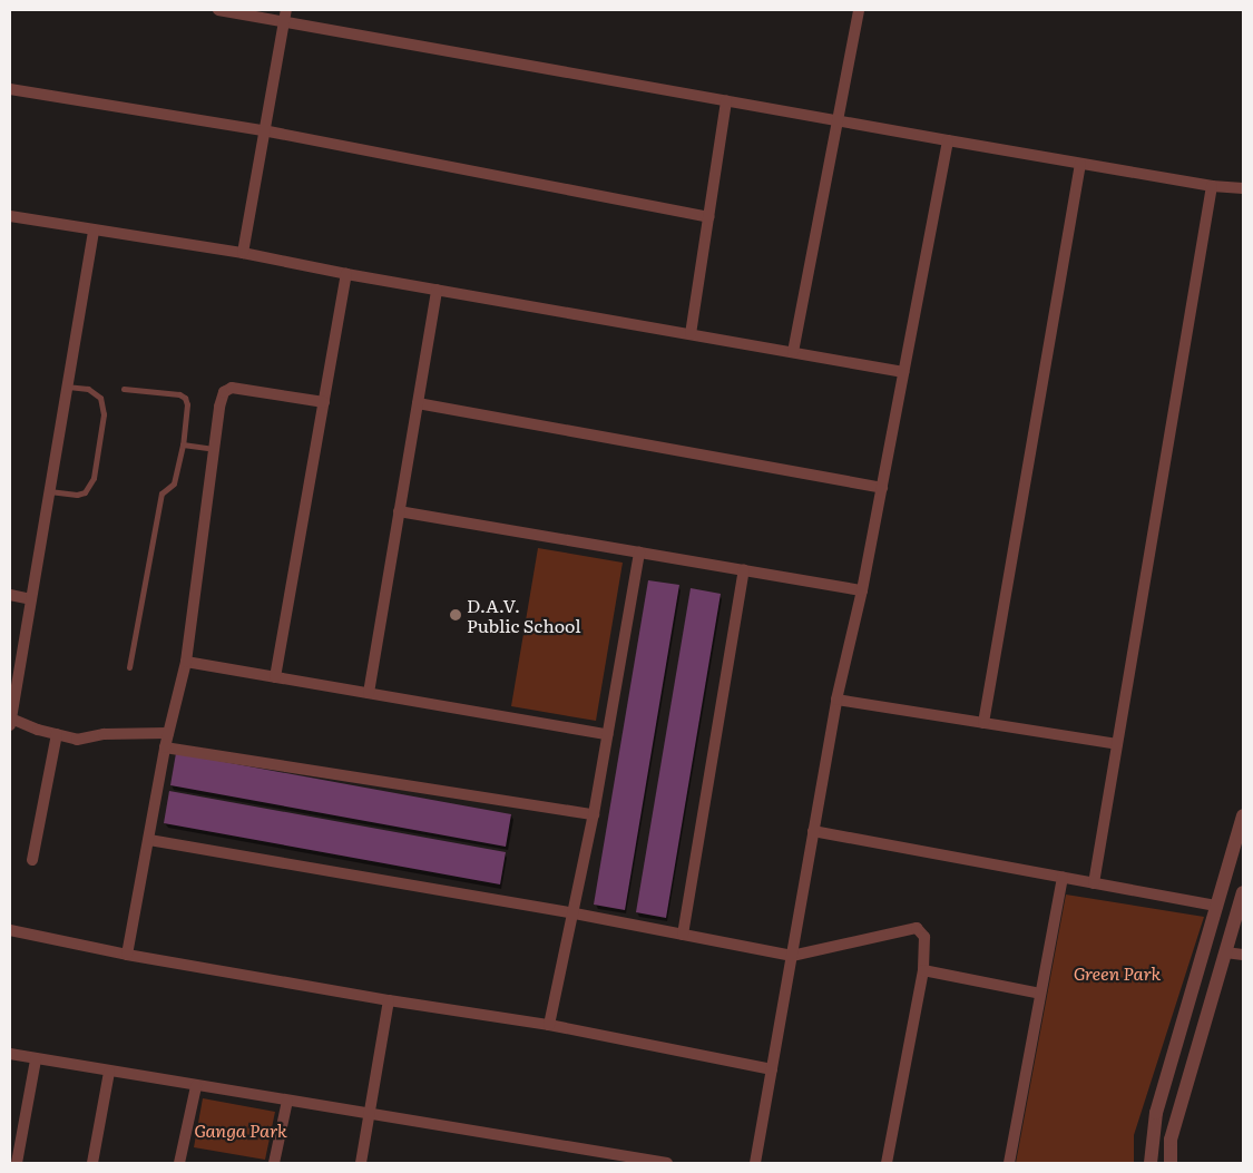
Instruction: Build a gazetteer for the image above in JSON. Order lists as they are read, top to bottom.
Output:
{
  "parks": ["Green Park", "Ganga Park"],
  "places": ["D.A.V. Public School"]
}
